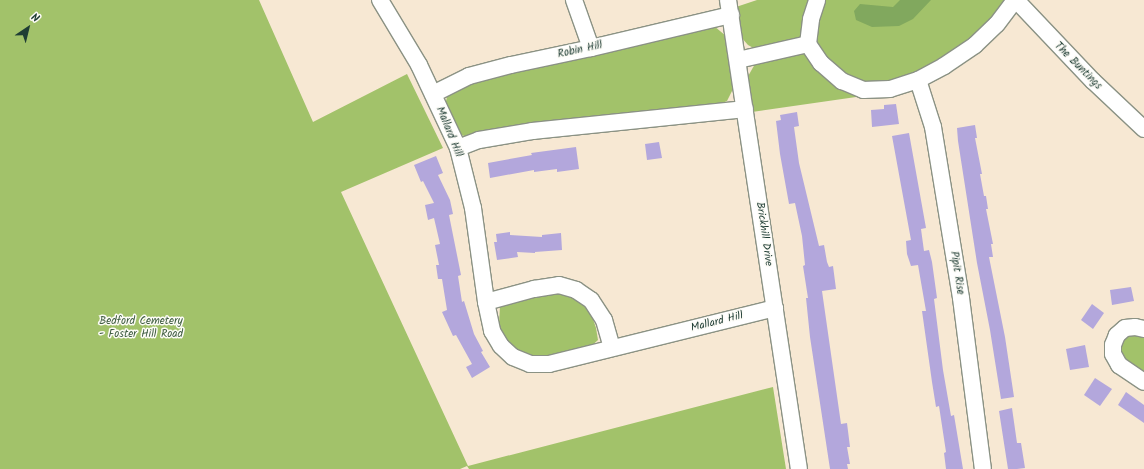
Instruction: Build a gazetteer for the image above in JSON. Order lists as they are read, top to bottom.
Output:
{
  "streets": {
    "street": [
      "Robin Hill",
      "The Buntings",
      "Mallard Hill",
      "Brickhill Drive",
      "Pipit Rise"
    ]
  },
  "crossings": [
    ["Robin Hill", "Mallard Hill"],
    ["Robin Hill", "Brickhill Drive"],
    ["Mallard Hill", "Brickhill Drive"]
  ],
  "parks": ["Bedford Cemetery - Foster Hill Road"],
  "north": "top right"
}
